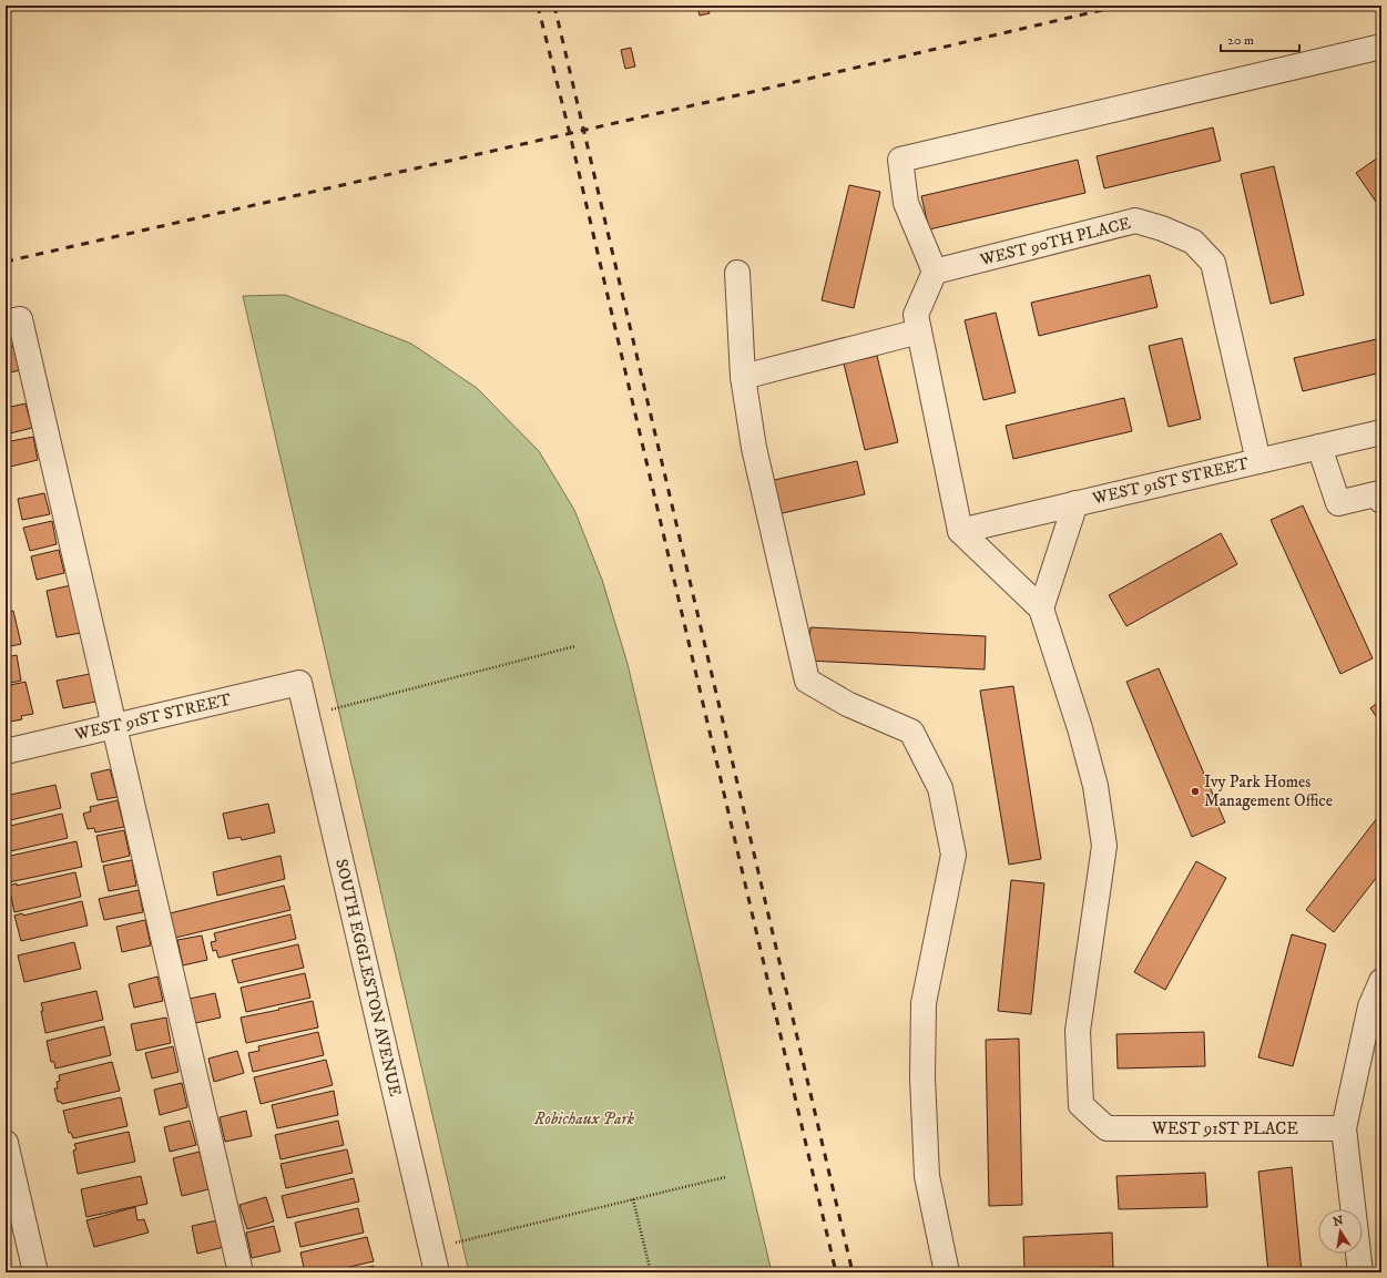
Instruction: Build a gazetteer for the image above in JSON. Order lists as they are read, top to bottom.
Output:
{
  "streets": {
    "street": [
      "WEST 90TH PLACE",
      "WEST 91ST STREET",
      "SOUTH EGGLESTON AVENUE",
      "WEST 91ST PLACE"
    ]
  },
  "crossings": [
    ["WEST 90TH PLACE", "WEST 91ST STREET"],
    ["WEST 91ST STREET", "SOUTH EGGLESTON AVENUE"]
  ],
  "parks": ["Robichaux Park"],
  "places": ["Ivy Park Homes Management Office"],
  "scale_bar": "20 m",
  "north": "top"
}
